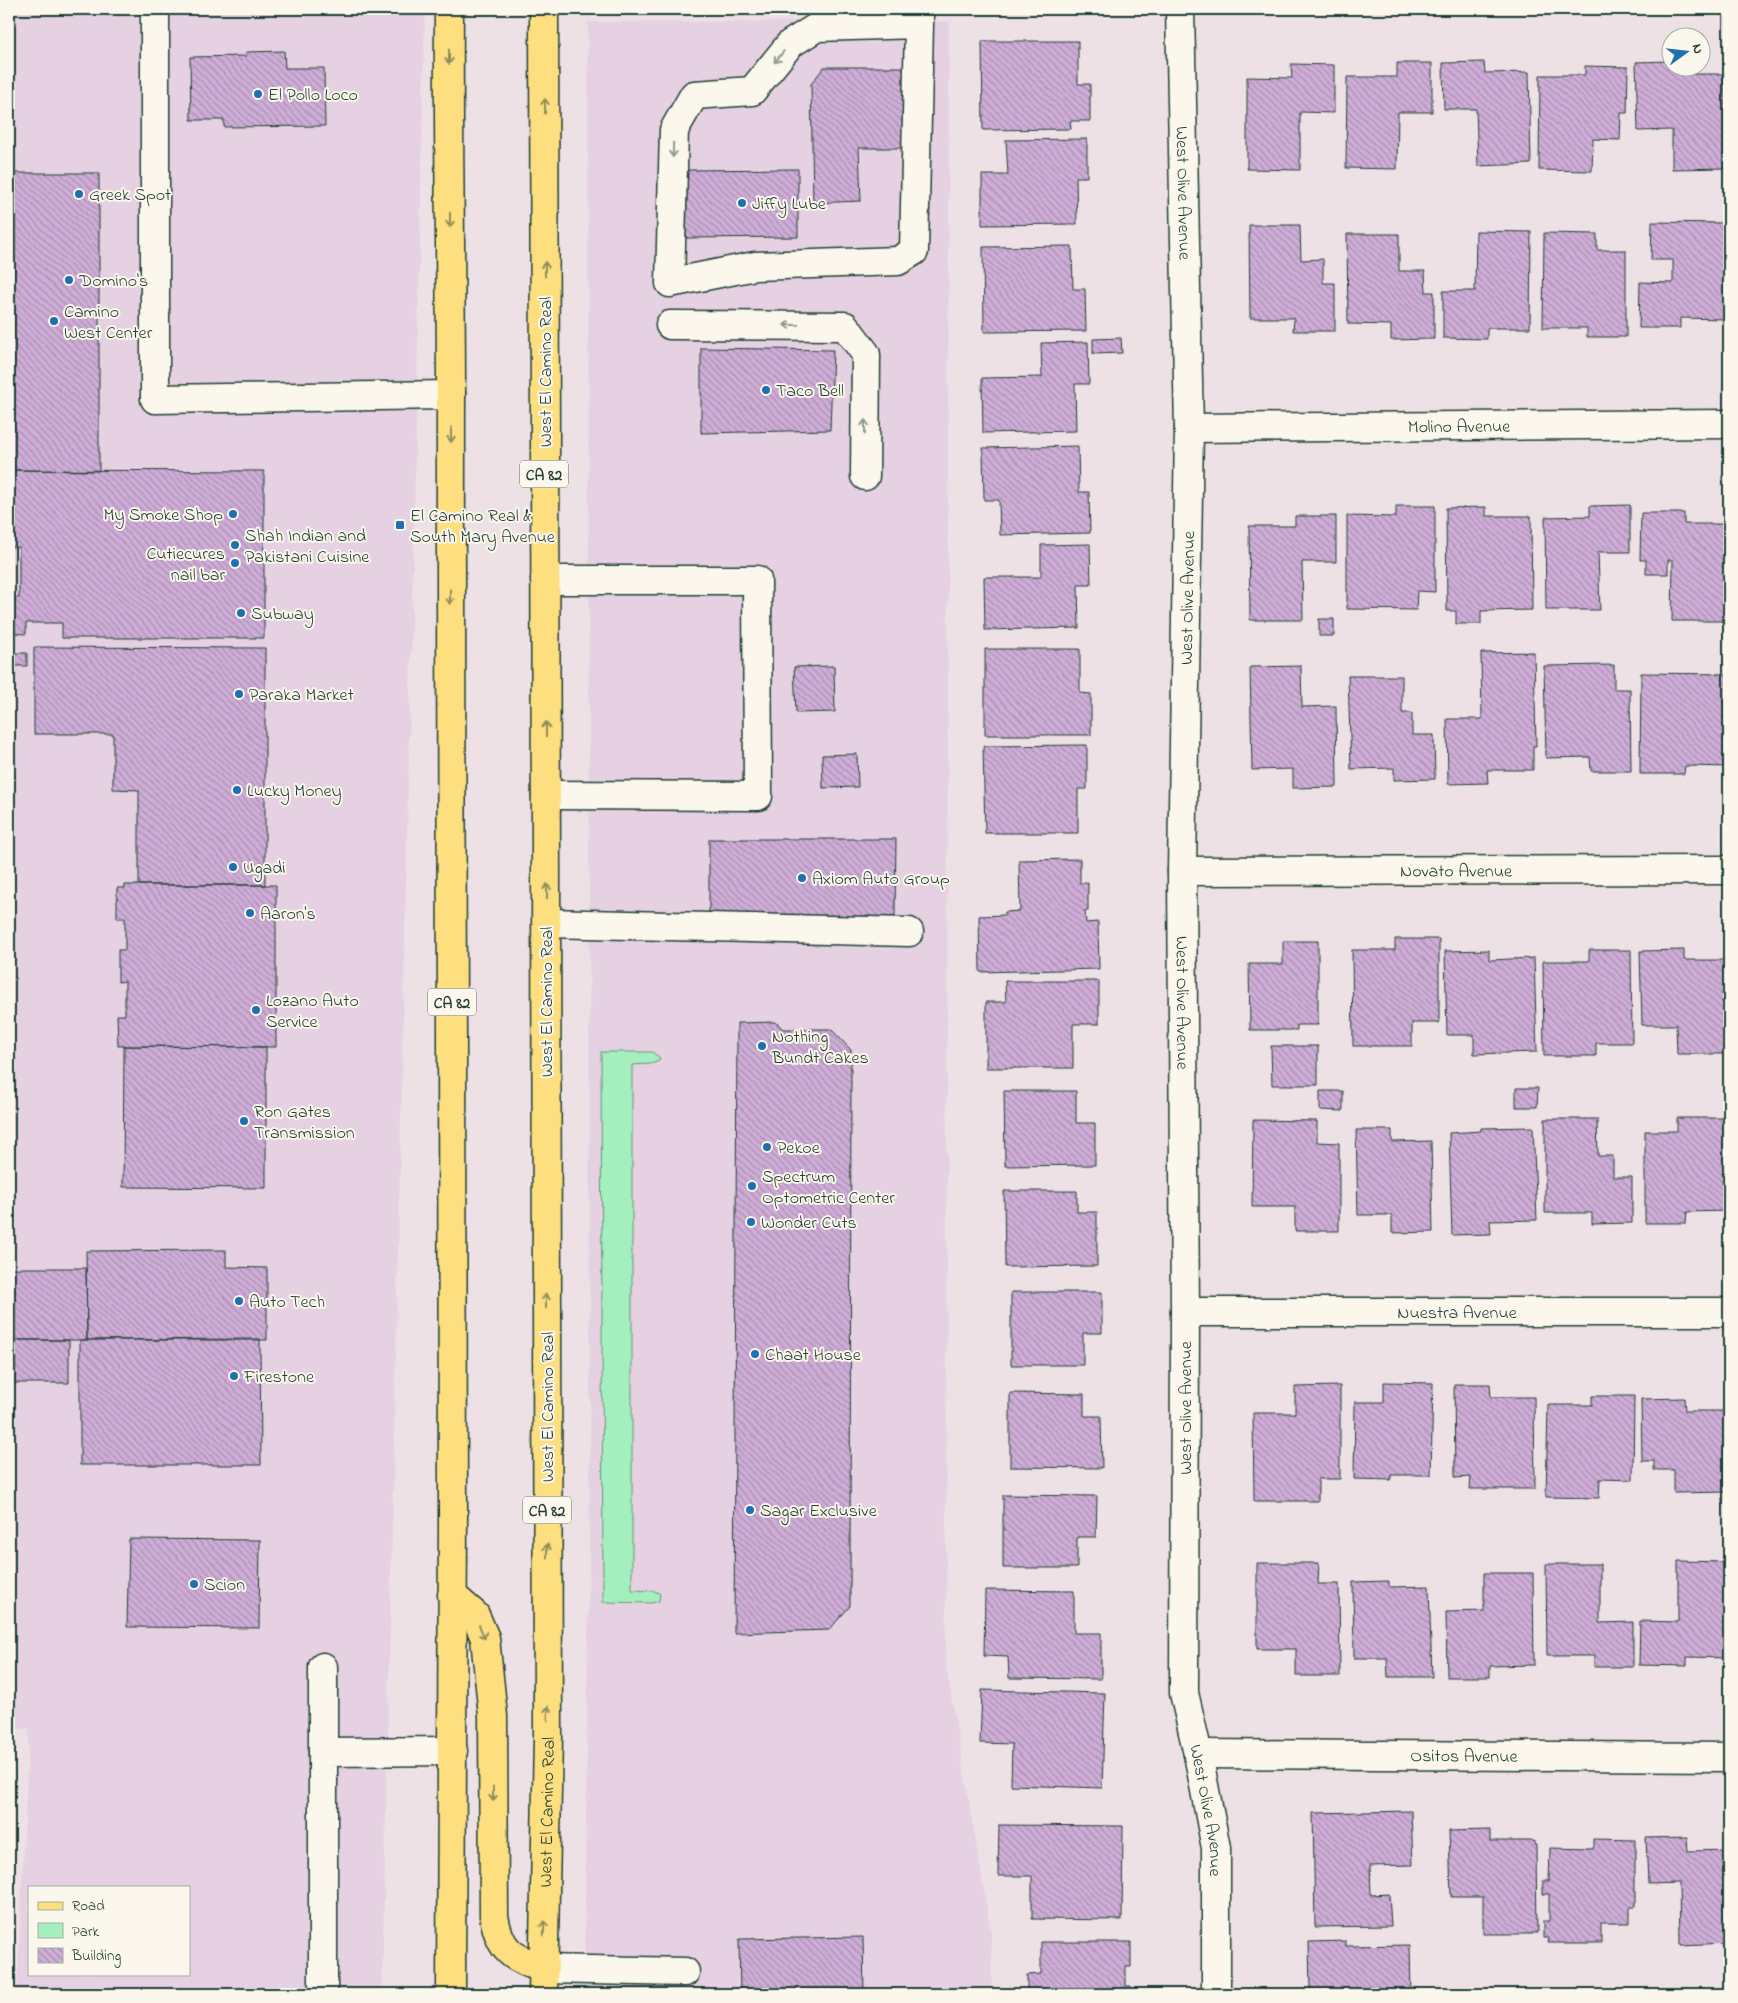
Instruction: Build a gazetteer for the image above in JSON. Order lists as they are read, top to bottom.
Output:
{
  "streets": {
    "main road": ["West El Camino Real", "CA 82"],
    "street": [
      "West Olive Avenue",
      "Molino Avenue",
      "Novato Avenue",
      "Nuestra Avenue",
      "Ositos Avenue"
    ]
  },
  "crossings": [
    ["West Olive Avenue", "Molino Avenue"],
    ["West Olive Avenue", "Novato Avenue"],
    ["West Olive Avenue", "Nuestra Avenue"],
    ["West Olive Avenue", "Ositos Avenue"]
  ],
  "places": {
    "other": [
      "El Pollo Loco",
      "Greek Spot",
      "Jiffy Lube",
      "Domino's",
      "Camino West Center",
      "Taco Bell",
      "My Smoke Shop",
      "Shah Indian and Pakistani Cuisine",
      "Cutiecures nail bar",
      "Subway",
      "Paraka Market",
      "Lucky Money",
      "Ugadi",
      "Axiom Auto Group",
      "Aaron's",
      "Lozano Auto Service",
      "Nothing Bundt Cakes",
      "Ron Gates Transmission",
      "Pekoe",
      "Spectrum Optometric Center",
      "Wonder Cuts",
      "Auto Tech",
      "Chaat House",
      "Firestone",
      "Sagar Exclusive",
      "Scion"
    ],
    "transit": ["El Camino Real & South Mary Avenue"]
  },
  "legend": ["Road", "Park", "Building"],
  "north": "right"
}
